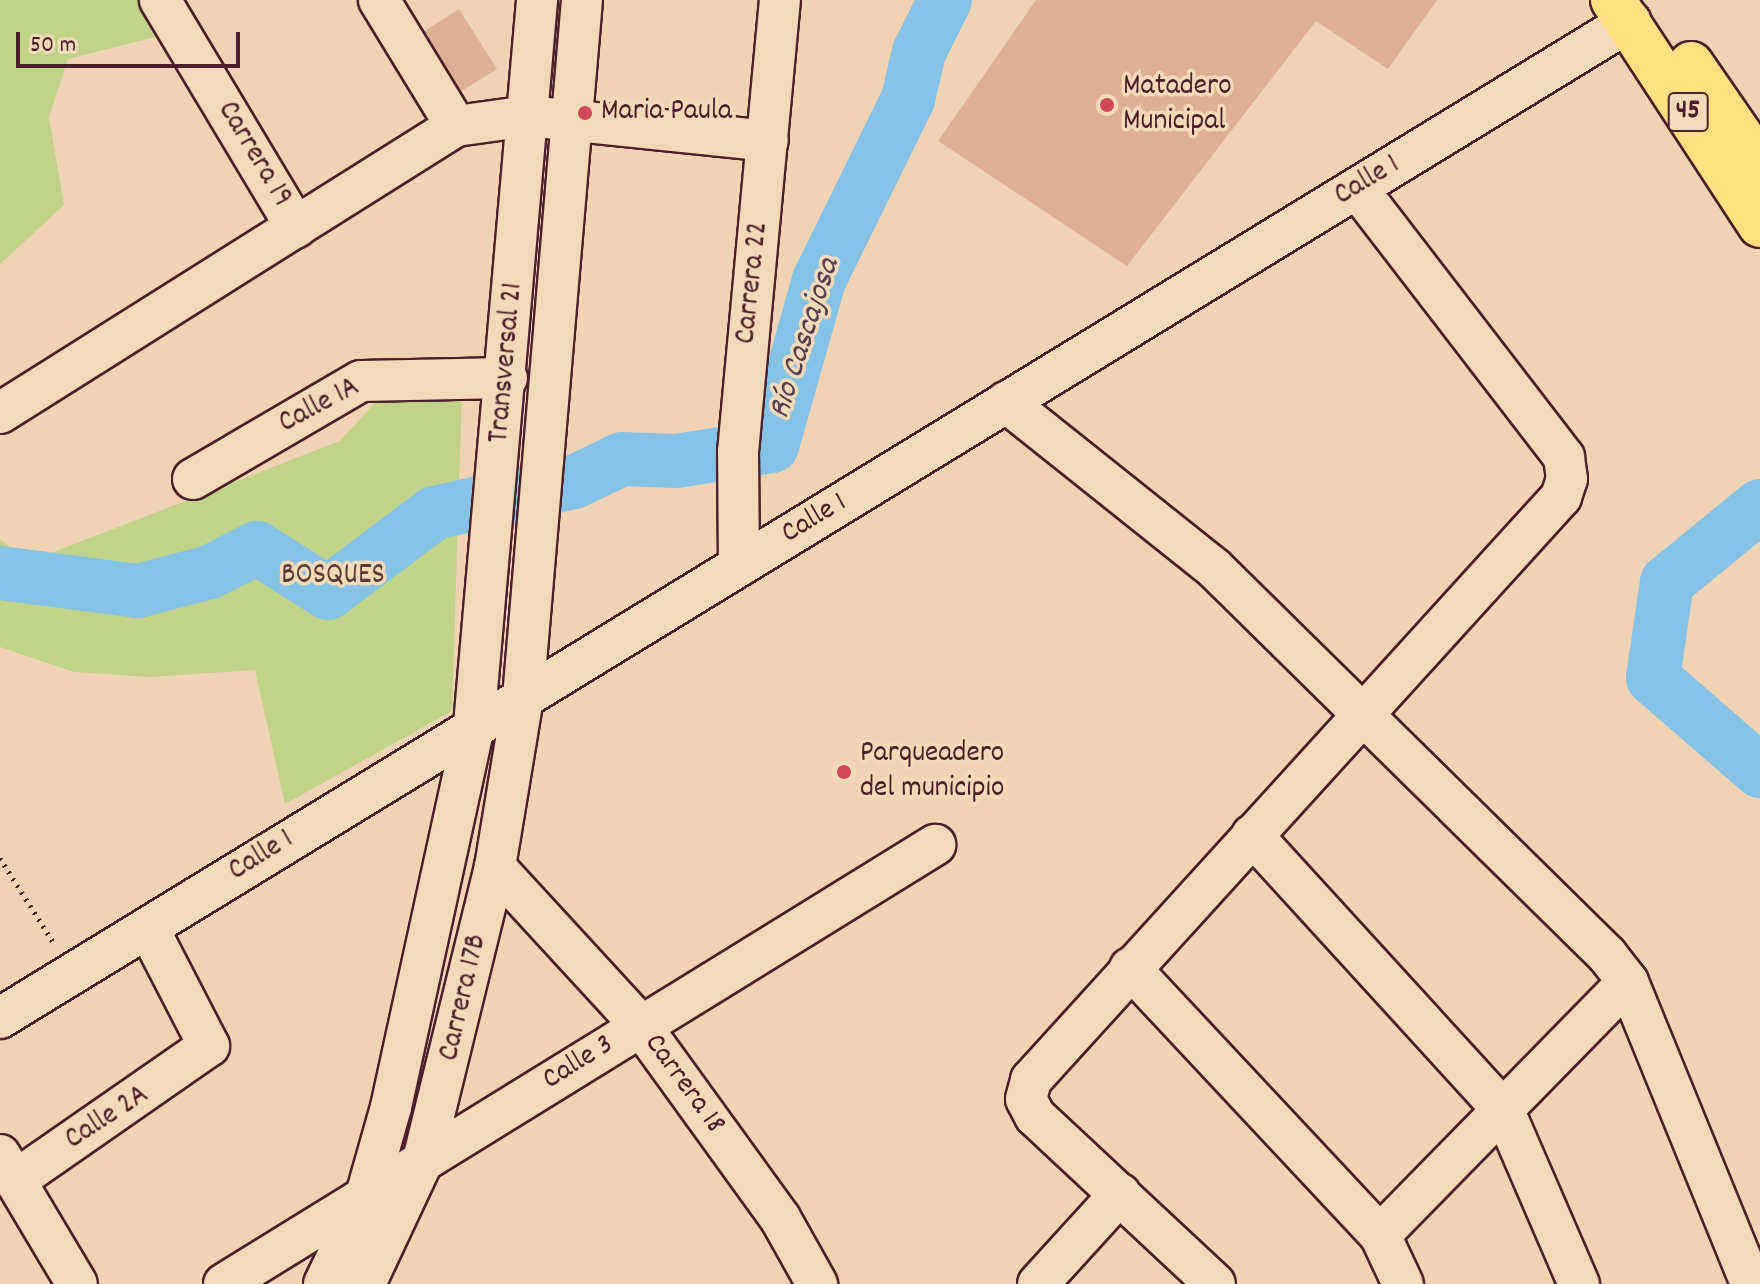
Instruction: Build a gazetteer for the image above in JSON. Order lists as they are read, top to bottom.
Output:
{
  "streets": {
    "highway": ["45"],
    "street": [
      "Carrera 19",
      "Calle 1",
      "Carrera 22",
      "Transversal 21",
      "Calle 1A",
      "Carrera 17B",
      "Calle 3",
      "Carrera 18",
      "Calle 2A"
    ]
  },
  "crossings": [
    ["45", "Calle 1"],
    ["Calle 1", "Carrera 22"],
    ["Calle 1", "Transversal 21"],
    ["Calle 1", "Carrera 17B"],
    ["Calle 1", "Calle 2A"],
    ["Transversal 21", "Calle 1A"],
    ["Transversal 21", "Carrera 17B"],
    ["Carrera 17B", "Calle 3"],
    ["Carrera 17B", "Carrera 18"],
    ["Calle 3", "Carrera 18"]
  ],
  "water": ["Río Cascajosa"],
  "parks": ["BOSQUES"],
  "places": ["Matadero Municipal", "Maria Paula", "Parqueadero del municipio"],
  "scale_bar": "50 m"
}
